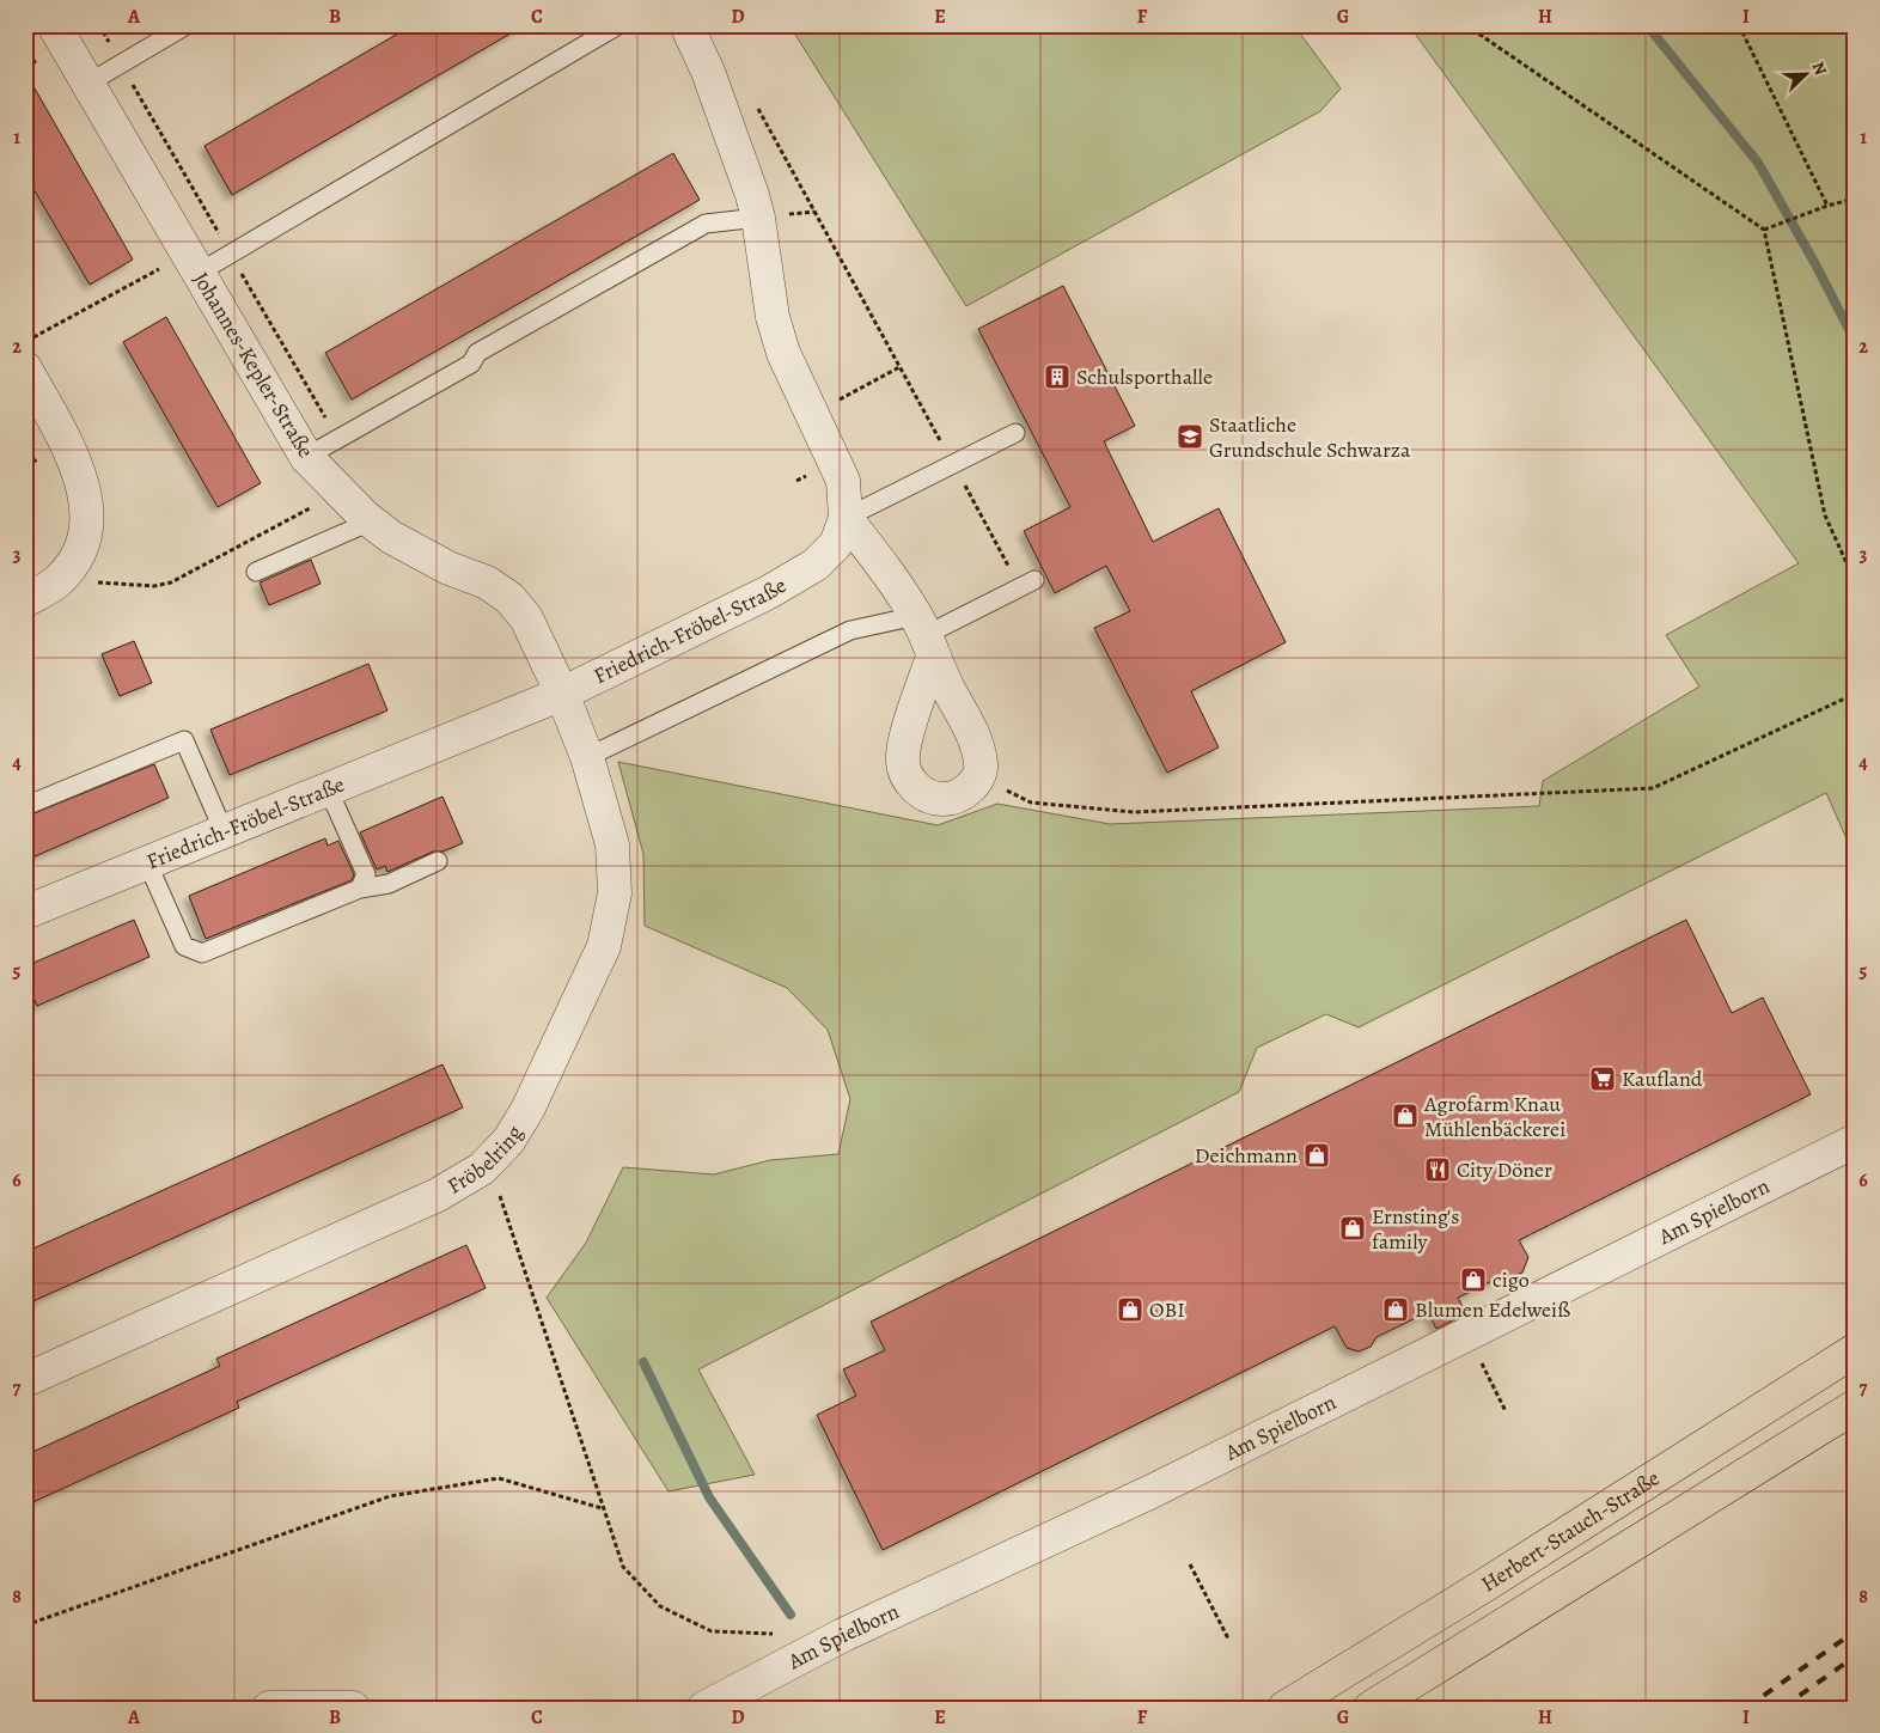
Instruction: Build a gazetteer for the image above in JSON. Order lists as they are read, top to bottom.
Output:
{
  "streets": {
    "main road": ["Herbert-Stauch-Straße"],
    "street": [
      "Johannes-Kepler-Straße",
      "Friedrich-Fröbel-Straße",
      "Fröbelring",
      "Am Spielborn"
    ]
  },
  "crossings": [
    ["Johannes-Kepler-Straße", "Friedrich-Fröbel-Straße"],
    ["Johannes-Kepler-Straße", "Fröbelring"],
    ["Friedrich-Fröbel-Straße", "Fröbelring"]
  ],
  "places": {
    "building": ["Schulsporthalle"],
    "school or university": ["Staatliche Grundschule Schwarza"],
    "supermarket": ["Kaufland"],
    "shop": [
      "Agrofarm Knau Mühlenbäckerei",
      "Deichmann",
      "Ernsting's family",
      "cigo",
      "OBI",
      "Blumen Edelweiß"
    ],
    "restaurant": ["City Döner"]
  },
  "north": "top right",
  "grid": {
    "columns": [
      "A",
      "B",
      "C",
      "D",
      "E",
      "F",
      "G",
      "H",
      "I"
    ],
    "rows": [
      "1",
      "2",
      "3",
      "4",
      "5",
      "6",
      "7",
      "8"
    ]
  }
}
